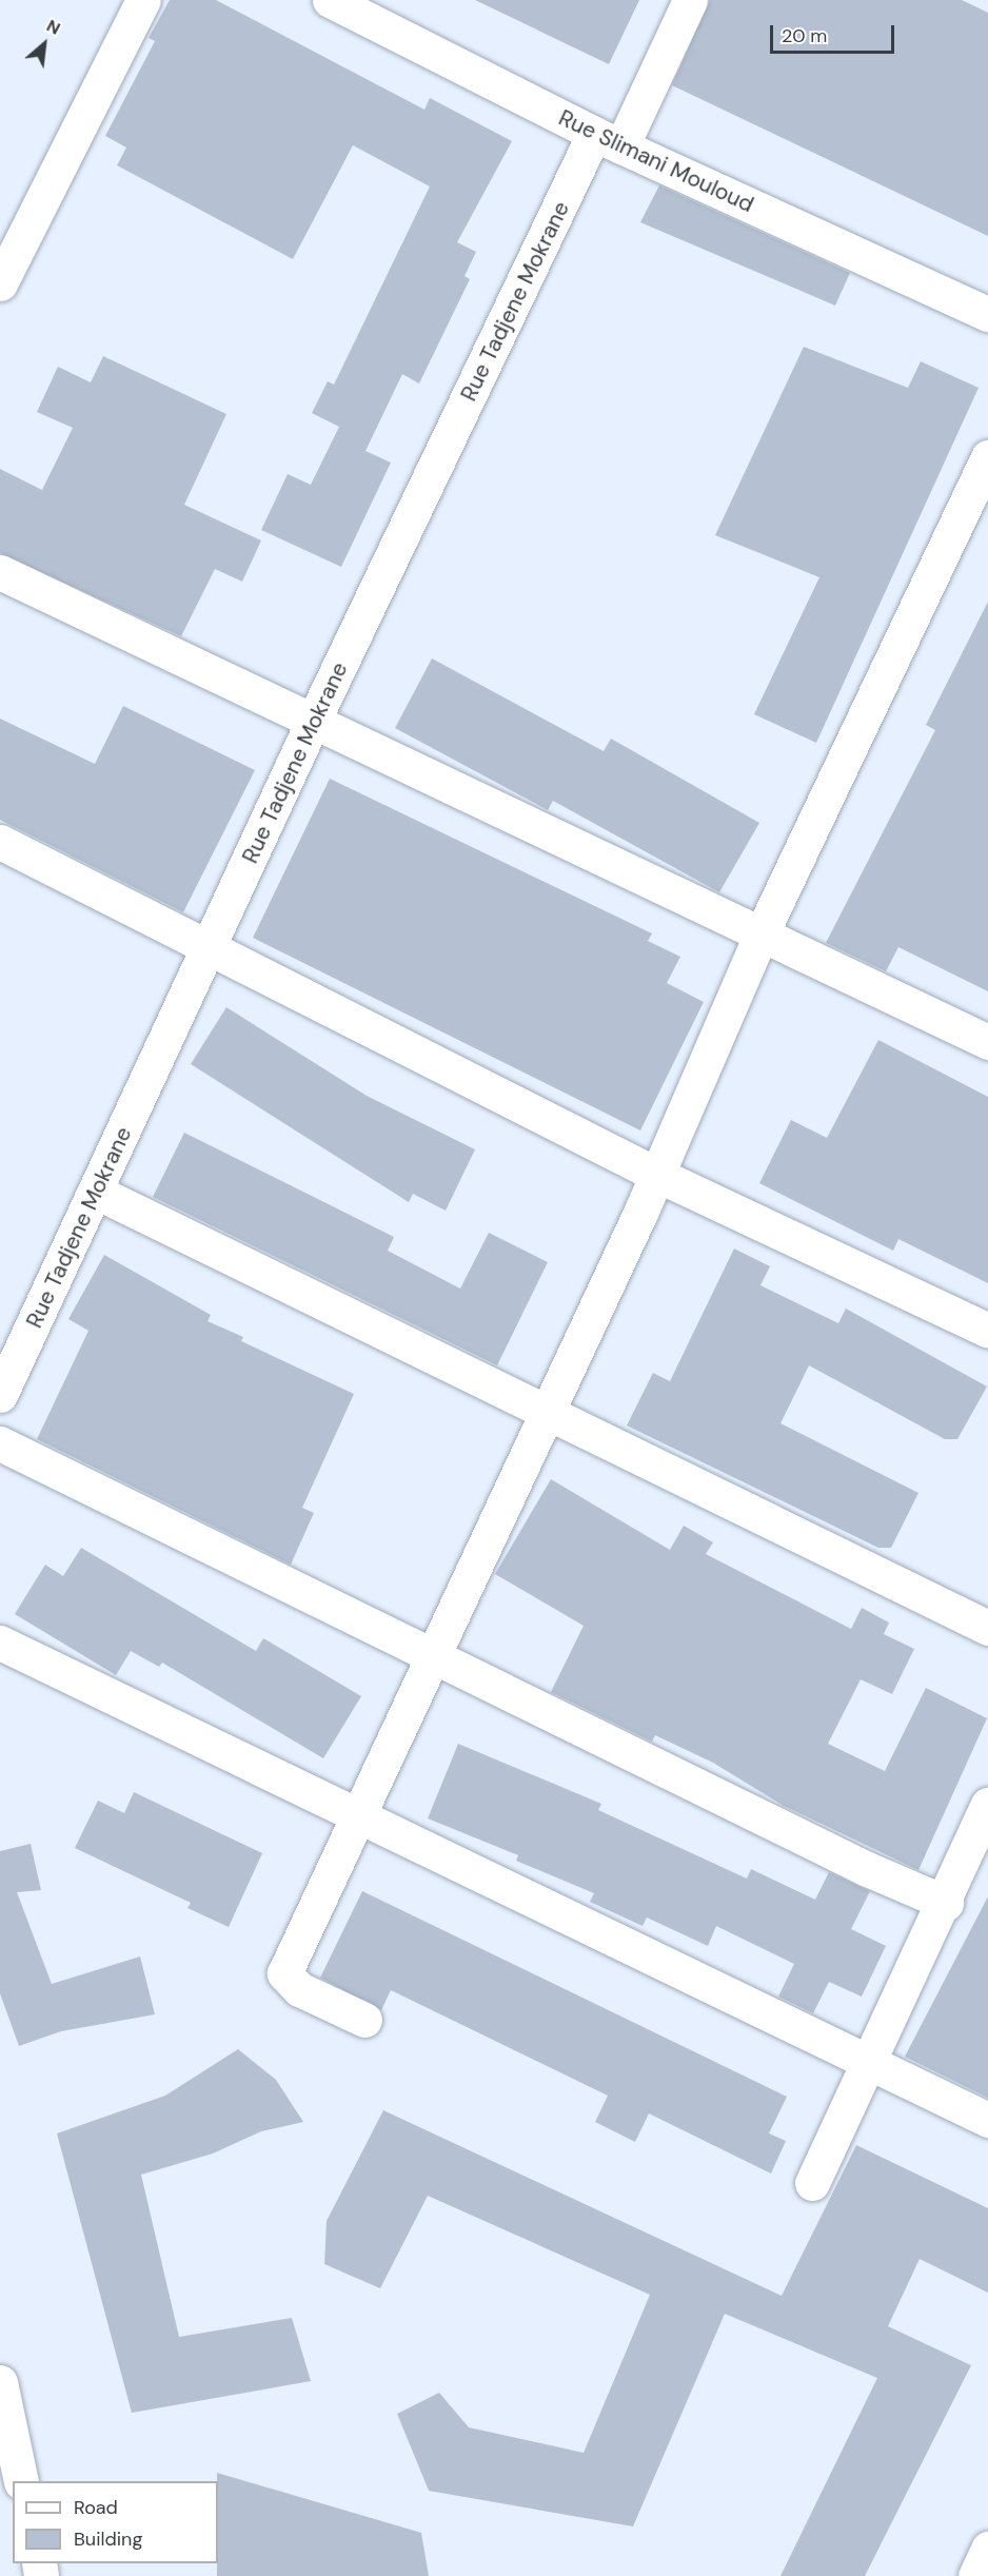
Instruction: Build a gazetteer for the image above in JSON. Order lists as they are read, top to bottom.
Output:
{
  "streets": {
    "street": ["Rue Slimani Mouloud", "Rue Tadjene Mokrane"]
  },
  "crossings": [
    ["Rue Slimani Mouloud", "Rue Tadjene Mokrane"]
  ],
  "legend": ["Road", "Building"],
  "scale_bar": "20 m",
  "north": "top right"
}
